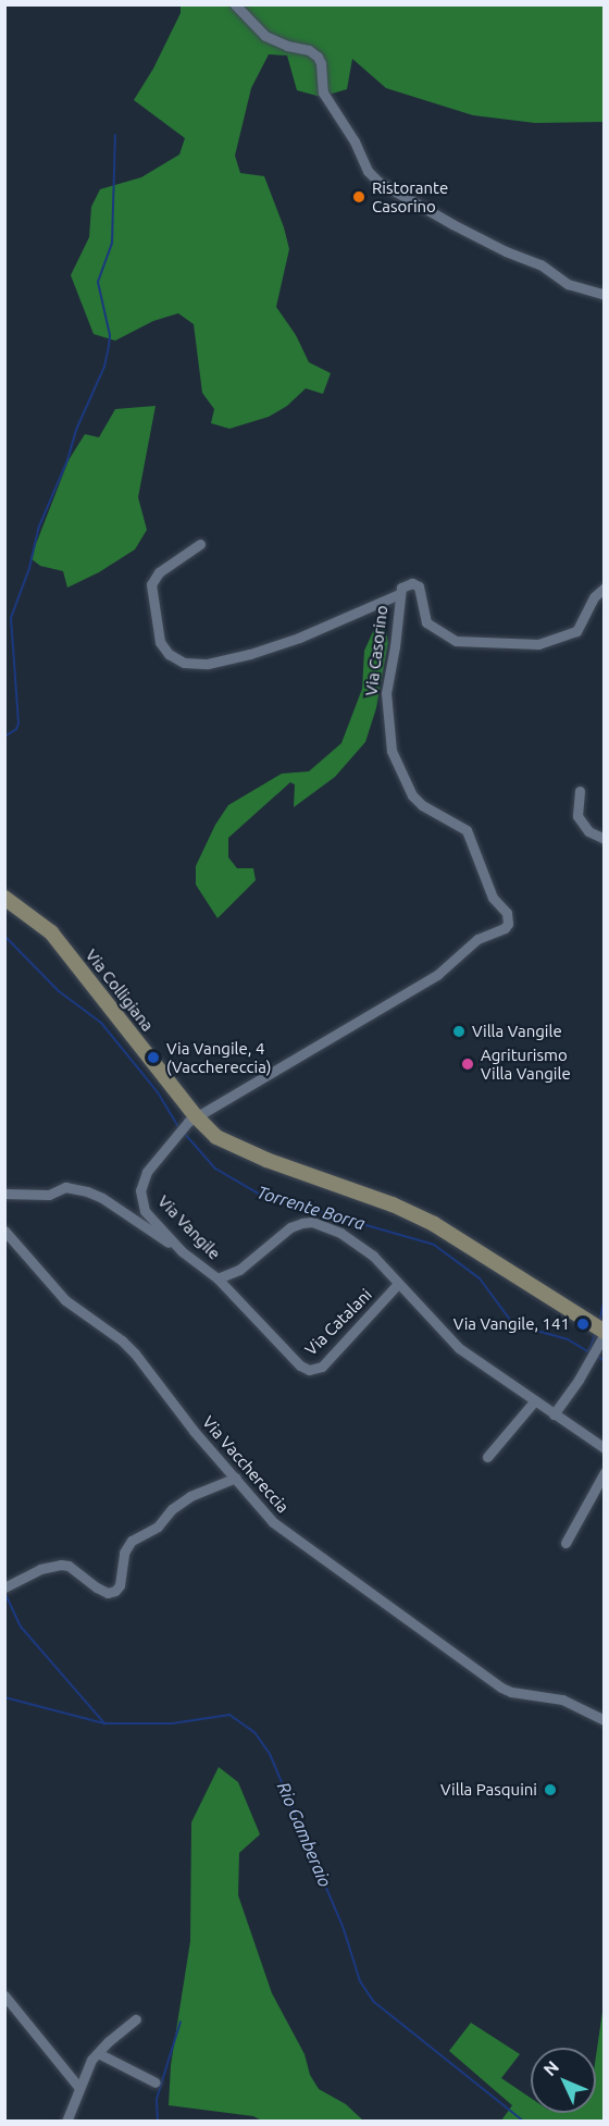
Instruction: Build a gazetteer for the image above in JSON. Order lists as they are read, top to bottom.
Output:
{
  "streets": {
    "street": [
      "Via Casorino",
      "Via Colligiana",
      "Via Vangile",
      "Via Catalani",
      "Via Vacchereccia"
    ]
  },
  "crossings": [
    ["Via Casorino", "Via Colligiana"],
    ["Via Casorino", "Via Vangile"],
    ["Via Colligiana", "Via Vangile"],
    ["Via Vangile", "Via Catalani"]
  ],
  "water": ["Torrente Borra", "Rio Gamberaio"],
  "places": [
    "Ristorante Casorino",
    "Villa Vangile",
    "Via Vangile, 4 (Vacchereccia)",
    "Agriturismo Villa Vangile",
    "Via Vangile, 141",
    "Villa Pasquini"
  ],
  "north": "top left"
}
